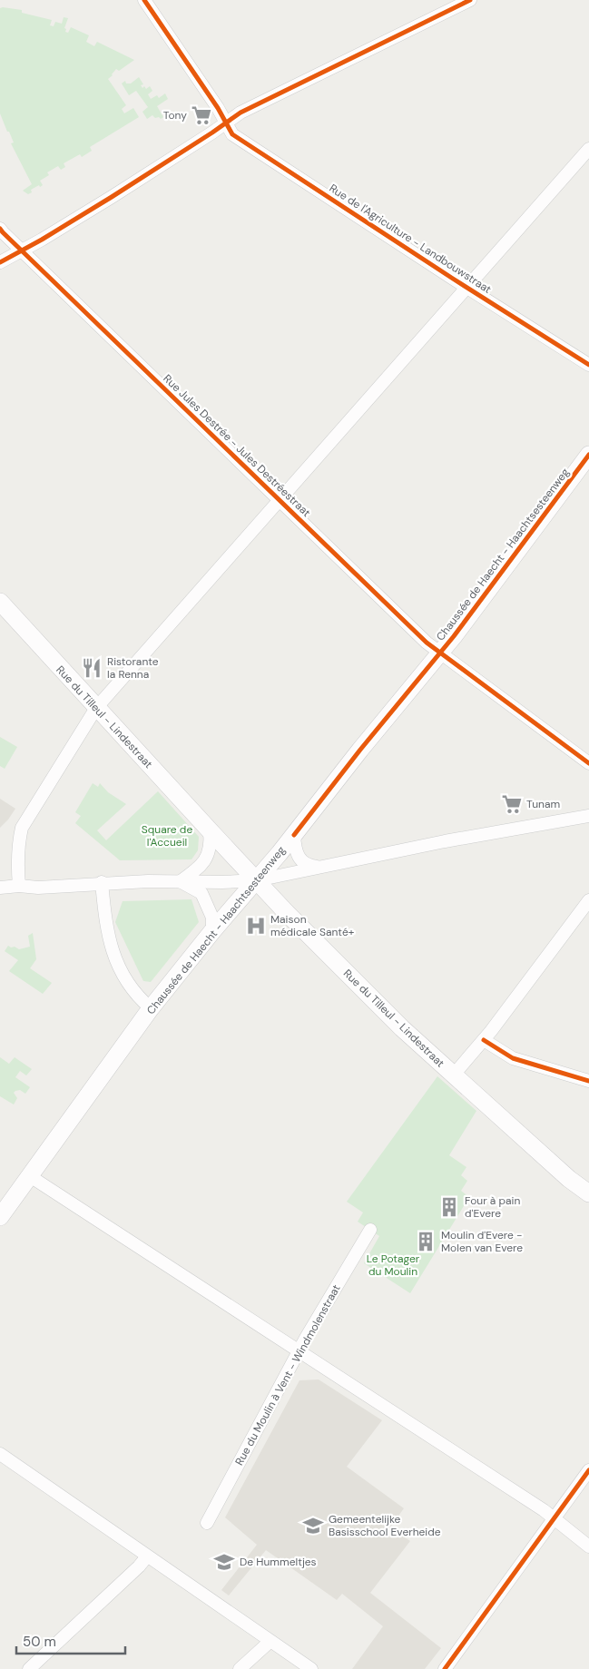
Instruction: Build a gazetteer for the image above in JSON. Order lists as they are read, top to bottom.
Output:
{
  "streets": {
    "street": [
      "Rue de l'Agriculture - Landbouwstraat",
      "Rue Jules Destrée - Jules Destréestraat",
      "Chaussée de Haecht - Haachtsesteenweg",
      "Rue du Tilleul - Lindestraat",
      "Rue du Moulin à Vent - Windmolenstraat"
    ]
  },
  "crossings": [
    ["Rue Jules Destrée - Jules Destréestraat", "Chaussée de Haecht - Haachtsesteenweg"],
    ["Chaussée de Haecht - Haachtsesteenweg", "Rue du Tilleul - Lindestraat"]
  ],
  "parks": ["Square de l'Accueil", "Le Potager du Moulin"],
  "places": {
    "supermarket": ["Tony", "Tunam"],
    "restaurant": ["Ristorante la Renna"],
    "hospital": ["Maison médicale Santé+"],
    "building": ["Four à pain d'Evere", "Moulin d'Evere - Molen van Evere"],
    "school or university": ["Gemeentelijke Basisschool Everheide", "De Hummeltjes"]
  },
  "scale_bar": "50 m"
}
